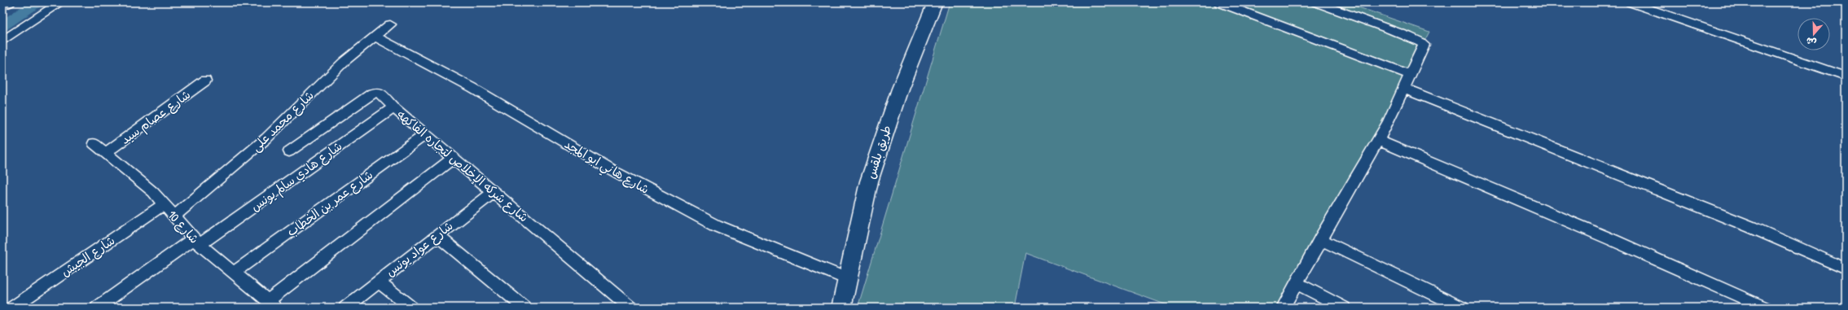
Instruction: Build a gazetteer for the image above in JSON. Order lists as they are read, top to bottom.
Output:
{
  "streets": {
    "main road": ["طريق بلقس"],
    "street": [
      "شارع عصام سيد",
      "شارع محمد على",
      "شارع شركه الإخلاص لتجاره الفاكهه",
      "شارع هاني ابو المجد",
      "شارع هادي سالم يونس",
      "شارع عمر بن الخطاب",
      "شارع 10",
      "شارع عواد يونس",
      "شارع الجيش"
    ]
  },
  "crossings": [
    ["شارع عصام سيد", "شارع 10"],
    ["شارع محمد على", "شارع هاني ابو المجد"],
    ["شارع محمد على", "شارع 10"],
    ["طريق بلقس", "شارع هاني ابو المجد"],
    ["شارع شركه الإخلاص لتجاره الفاكهه", "شارع هادي سالم يونس"],
    ["شارع شركه الإخلاص لتجاره الفاكهه", "شارع عمر بن الخطاب"],
    ["شارع شركه الإخلاص لتجاره الفاكهه", "شارع عواد يونس"],
    ["شارع هادي سالم يونس", "شارع 10"],
    ["شارع عمر بن الخطاب", "شارع 10"],
    ["شارع 10", "شارع الجيش"]
  ],
  "north": "bottom"
}
